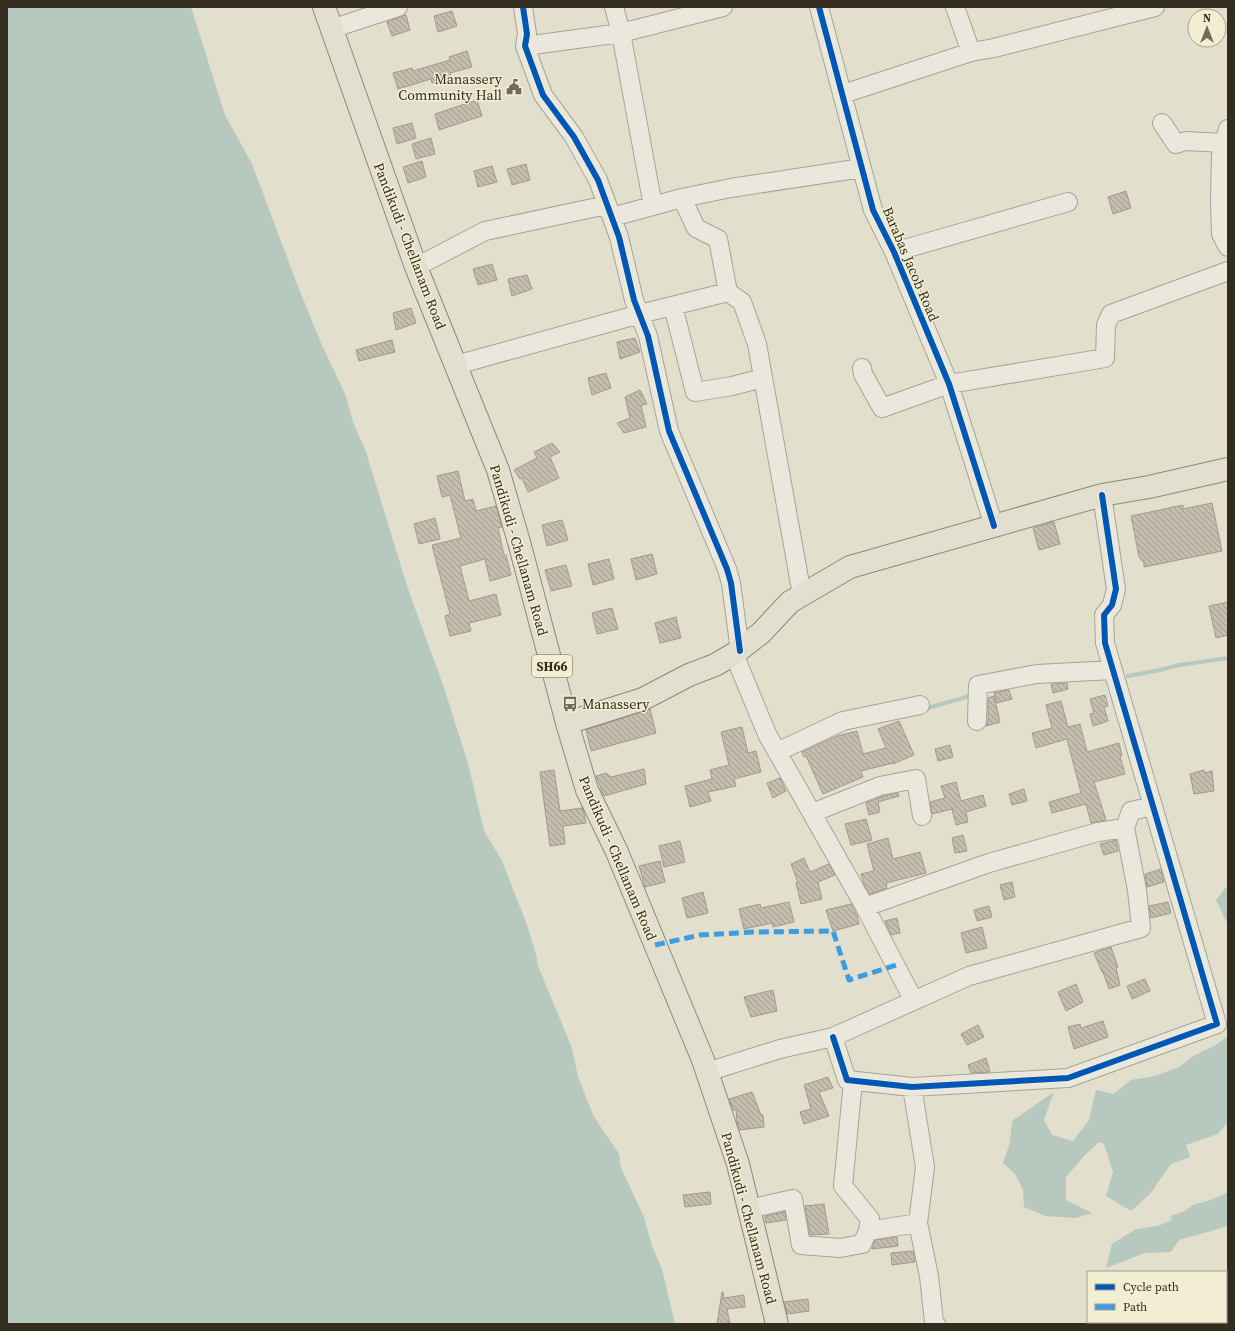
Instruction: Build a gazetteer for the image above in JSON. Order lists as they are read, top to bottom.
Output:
{
  "streets": {
    "main road": ["Pandikudi - Chellanam Road", "SH66"],
    "street": ["Barabas Jacob Road"]
  },
  "places": {
    "public building": ["Manassery Community Hall"],
    "bus stop": ["Manassery"]
  },
  "legend": ["Cycle path", "Path"],
  "north": "top"
}
